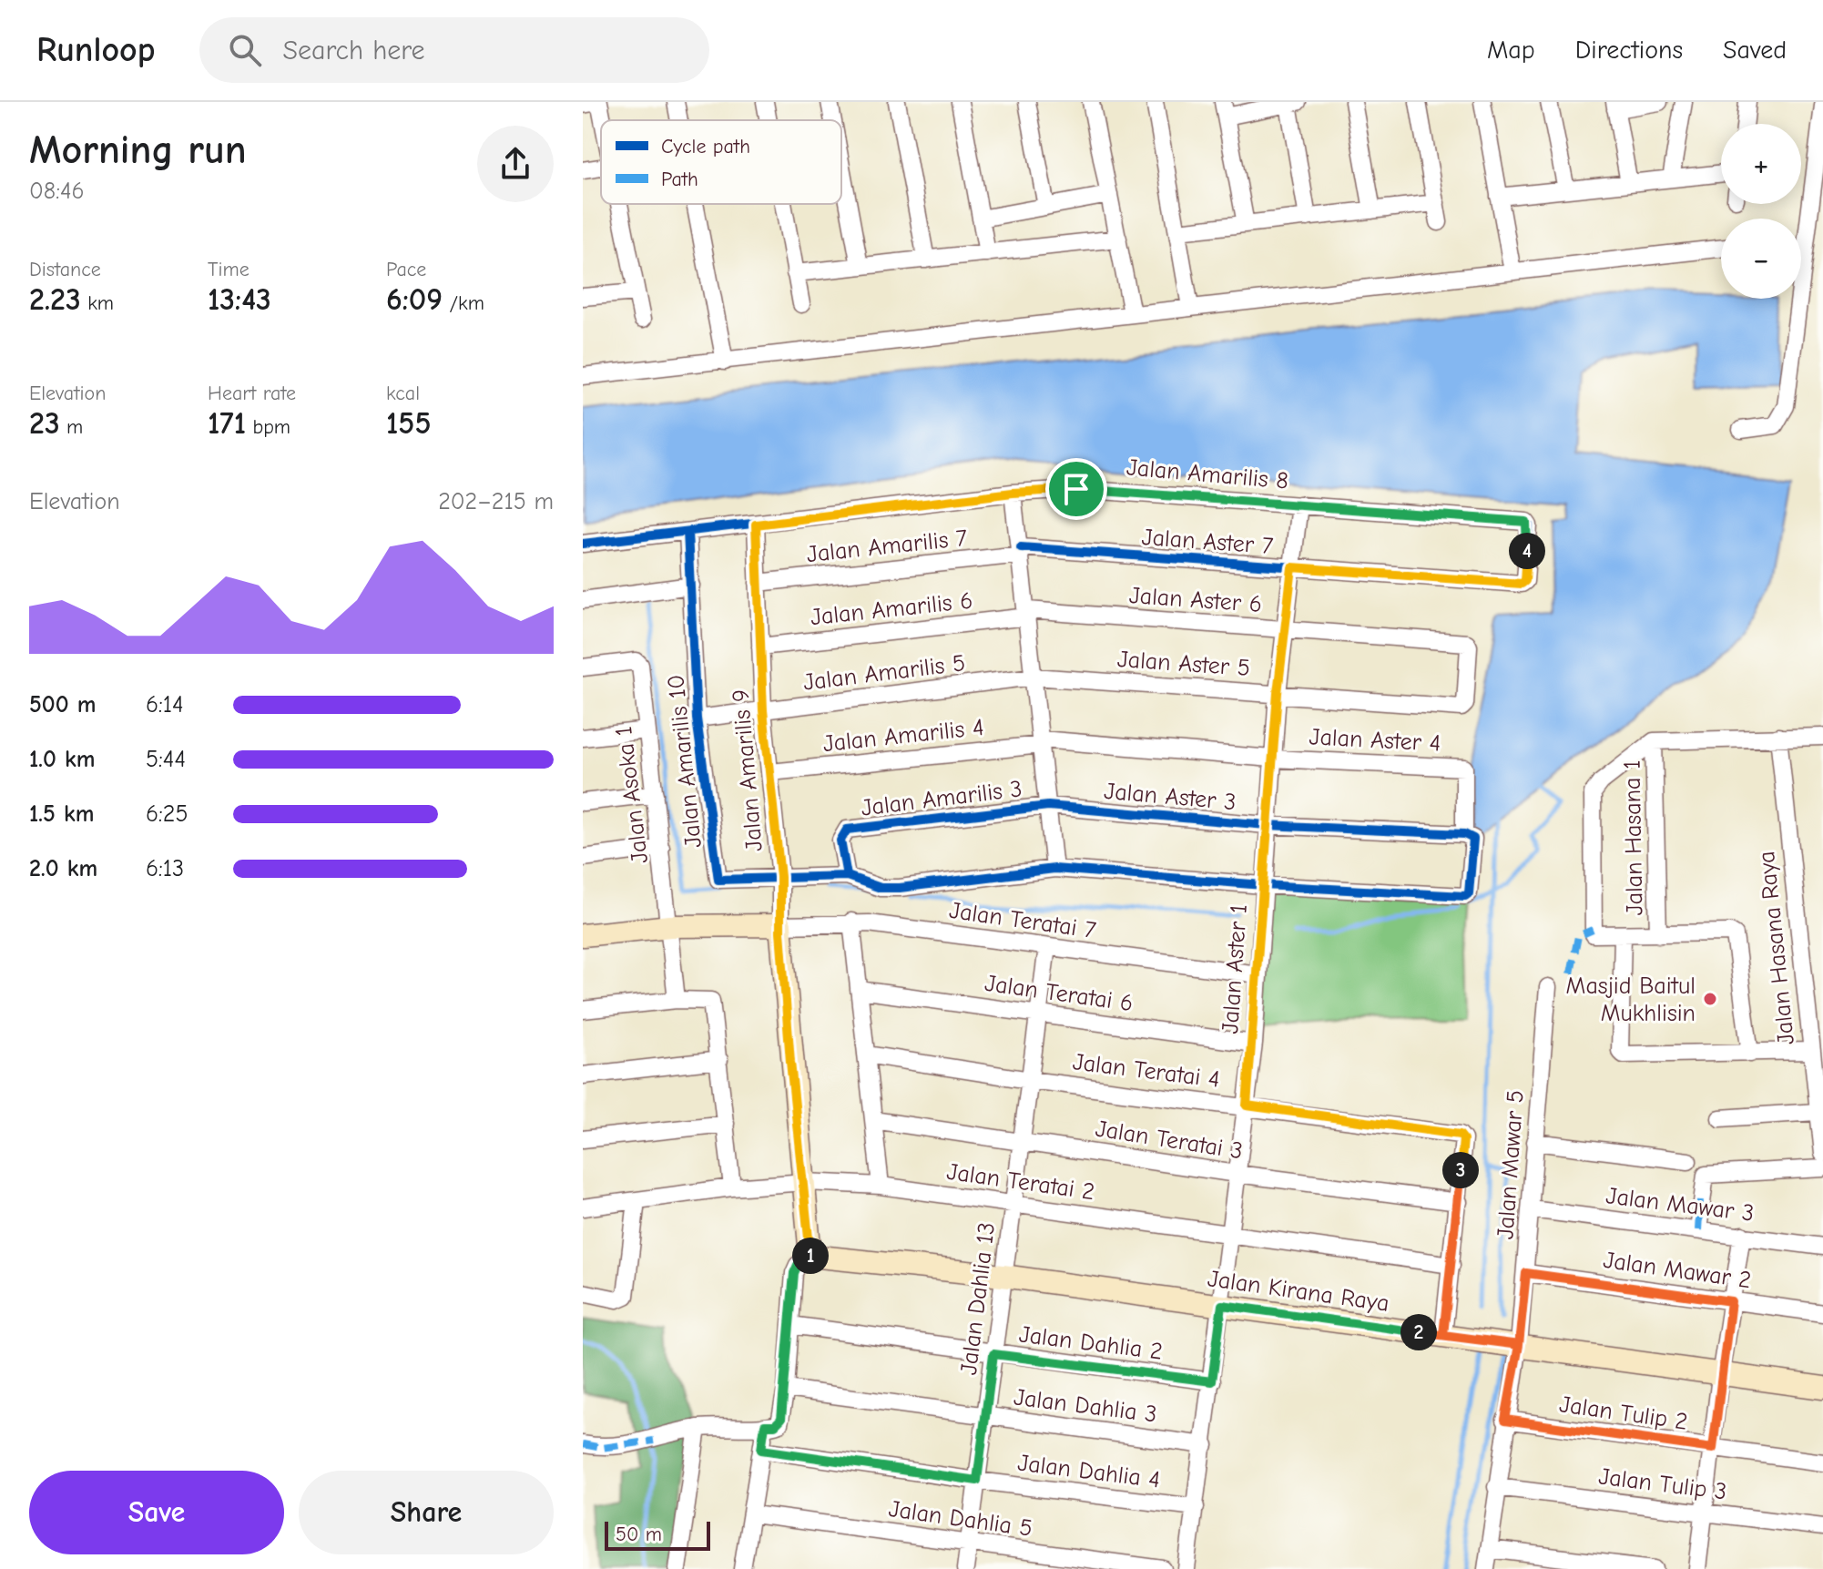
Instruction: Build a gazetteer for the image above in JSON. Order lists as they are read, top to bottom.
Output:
{
  "streets": {
    "street": [
      "Jalan Amarilis 8",
      "Jalan Aster 7",
      "Jalan Amarilis 7",
      "Jalan Aster 6",
      "Jalan Amarilis 6",
      "Jalan Aster 5",
      "Jalan Amarilis 5",
      "Jalan Amarilis 4",
      "Jalan Aster 4",
      "Jalan Amarilis 10",
      "Jalan Amarilis 9",
      "Jalan Asoka 1",
      "Jalan Aster 3",
      "Jalan Amarilis 3",
      "Jalan Hasana 1",
      "Jalan Teratai 7",
      "Jalan Hasana Raya",
      "Jalan Aster 1",
      "Jalan Teratai 6",
      "Jalan Teratai 4",
      "Jalan Teratai 3",
      "Jalan Mawar 5",
      "Jalan Teratai 2",
      "Jalan Mawar 3",
      "Jalan Mawar 2",
      "Jalan Kirana Raya",
      "Jalan Dahlia 13",
      "Jalan Dahlia 2",
      "Jalan Dahlia 3",
      "Jalan Tulip 2",
      "Jalan Dahlia 4",
      "Jalan Tulip 3",
      "Jalan Dahlia 5"
    ]
  },
  "crossings": [
    ["Jalan Amarilis 8", "Jalan Aster 7"],
    ["Jalan Amarilis 8", "Jalan Amarilis 10"],
    ["Jalan Amarilis 8", "Jalan Amarilis 9"],
    ["Jalan Amarilis 8", "Jalan Aster 1"],
    ["Jalan Aster 7", "Jalan Amarilis 7"],
    ["Jalan Aster 7", "Jalan Aster 1"],
    ["Jalan Amarilis 7", "Jalan Amarilis 9"],
    ["Jalan Aster 6", "Jalan Amarilis 6"],
    ["Jalan Aster 6", "Jalan Aster 5"],
    ["Jalan Aster 6", "Jalan Aster 1"],
    ["Jalan Amarilis 6", "Jalan Amarilis 9"],
    ["Jalan Aster 5", "Jalan Amarilis 5"],
    ["Jalan Aster 5", "Jalan Aster 1"],
    ["Jalan Amarilis 5", "Jalan Amarilis 10"],
    ["Jalan Amarilis 5", "Jalan Amarilis 9"],
    ["Jalan Amarilis 4", "Jalan Aster 4"],
    ["Jalan Amarilis 4", "Jalan Amarilis 9"],
    ["Jalan Aster 4", "Jalan Aster 3"],
    ["Jalan Aster 4", "Jalan Aster 1"],
    ["Jalan Amarilis 10", "Jalan Amarilis 9"],
    ["Jalan Amarilis 9", "Jalan Teratai 7"],
    ["Jalan Aster 3", "Jalan Amarilis 3"],
    ["Jalan Aster 3", "Jalan Aster 1"],
    ["Jalan Teratai 7", "Jalan Aster 1"],
    ["Jalan Teratai 7", "Jalan Dahlia 13"],
    ["Jalan Aster 1", "Jalan Teratai 6"],
    ["Jalan Aster 1", "Jalan Teratai 4"],
    ["Jalan Aster 1", "Jalan Teratai 3"],
    ["Jalan Aster 1", "Jalan Teratai 2"],
    ["Jalan Aster 1", "Jalan Kirana Raya"],
    ["Jalan Aster 1", "Jalan Dahlia 2"],
    ["Jalan Aster 1", "Jalan Dahlia 3"],
    ["Jalan Aster 1", "Jalan Dahlia 4"],
    ["Jalan Teratai 6", "Jalan Dahlia 13"],
    ["Jalan Teratai 4", "Jalan Teratai 3"],
    ["Jalan Teratai 4", "Jalan Dahlia 13"],
    ["Jalan Teratai 3", "Jalan Dahlia 13"],
    ["Jalan Mawar 5", "Jalan Mawar 3"],
    ["Jalan Mawar 5", "Jalan Mawar 2"],
    ["Jalan Mawar 5", "Jalan Kirana Raya"],
    ["Jalan Mawar 5", "Jalan Tulip 2"],
    ["Jalan Mawar 5", "Jalan Tulip 3"],
    ["Jalan Teratai 2", "Jalan Dahlia 13"],
    ["Jalan Kirana Raya", "Jalan Dahlia 13"],
    ["Jalan Dahlia 13", "Jalan Dahlia 2"],
    ["Jalan Dahlia 13", "Jalan Dahlia 3"],
    ["Jalan Dahlia 13", "Jalan Dahlia 4"],
    ["Jalan Dahlia 13", "Jalan Dahlia 5"]
  ],
  "places": ["Masjid Baitul Mukhlisin"],
  "legend": ["Cycle path", "Path"],
  "scale_bar": "50 m",
  "page": {
    "header": "Runloop",
    "search": "Search here",
    "nav": ["Map", "Directions", "Saved"],
    "heading": ["Morning run", "08:46"],
    "map_buttons": ["+", "−"],
    "stats": [
      ["Distance", "2.23 km"],
      ["Time", "13:43"],
      ["Pace", "6:09 /km"],
      ["Elevation", "23 m"],
      ["Heart rate", "171 bpm"],
      ["kcal", "155"]
    ],
    "chart": ["Elevation", "202–215 m"],
    "pins": [
      "4",
      "3",
      "1",
      "2"
    ],
    "list": [
      {
        "name": "500 m",
        "note": "6:14"
      },
      {
        "name": "1.0 km",
        "note": "5:44"
      },
      {
        "name": "1.5 km",
        "note": "6:25"
      },
      {
        "name": "2.0 km",
        "note": "6:13"
      }
    ],
    "buttons": ["Save", "Share"],
    "scale": "50 m"
  }
}
